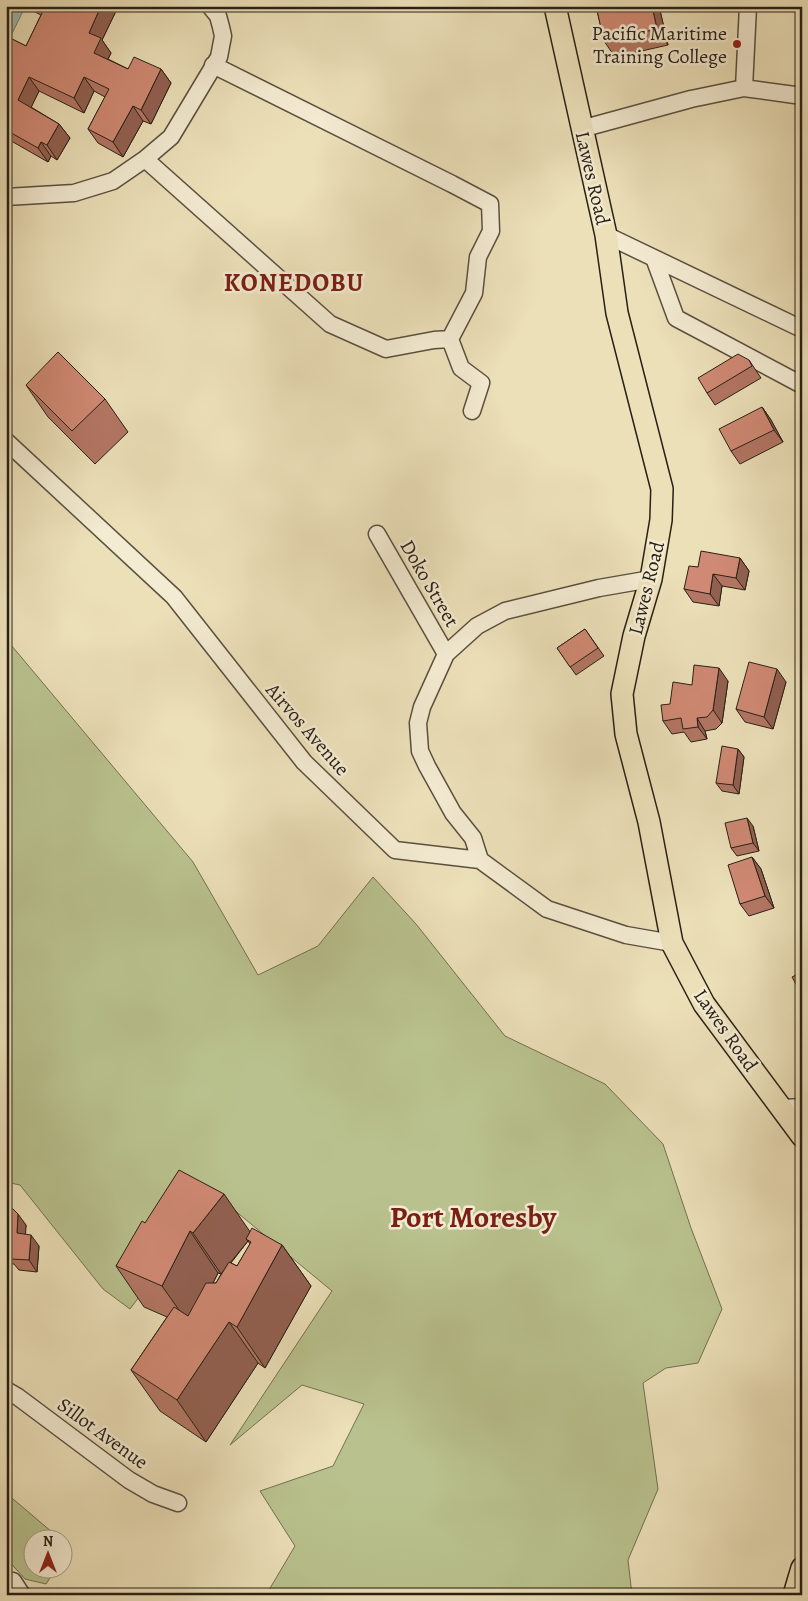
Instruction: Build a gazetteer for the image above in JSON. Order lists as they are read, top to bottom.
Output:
{
  "streets": {
    "main road": ["Lawes Road"],
    "street": ["Doko Street", "Airvos Avenue", "Sillot Avenue"]
  },
  "crossings": [
    ["Lawes Road", "Airvos Avenue"]
  ],
  "districts": ["KONEDOBU", "Port Moresby"],
  "places": ["Pacific Maritime Training College"],
  "north": "top"
}
